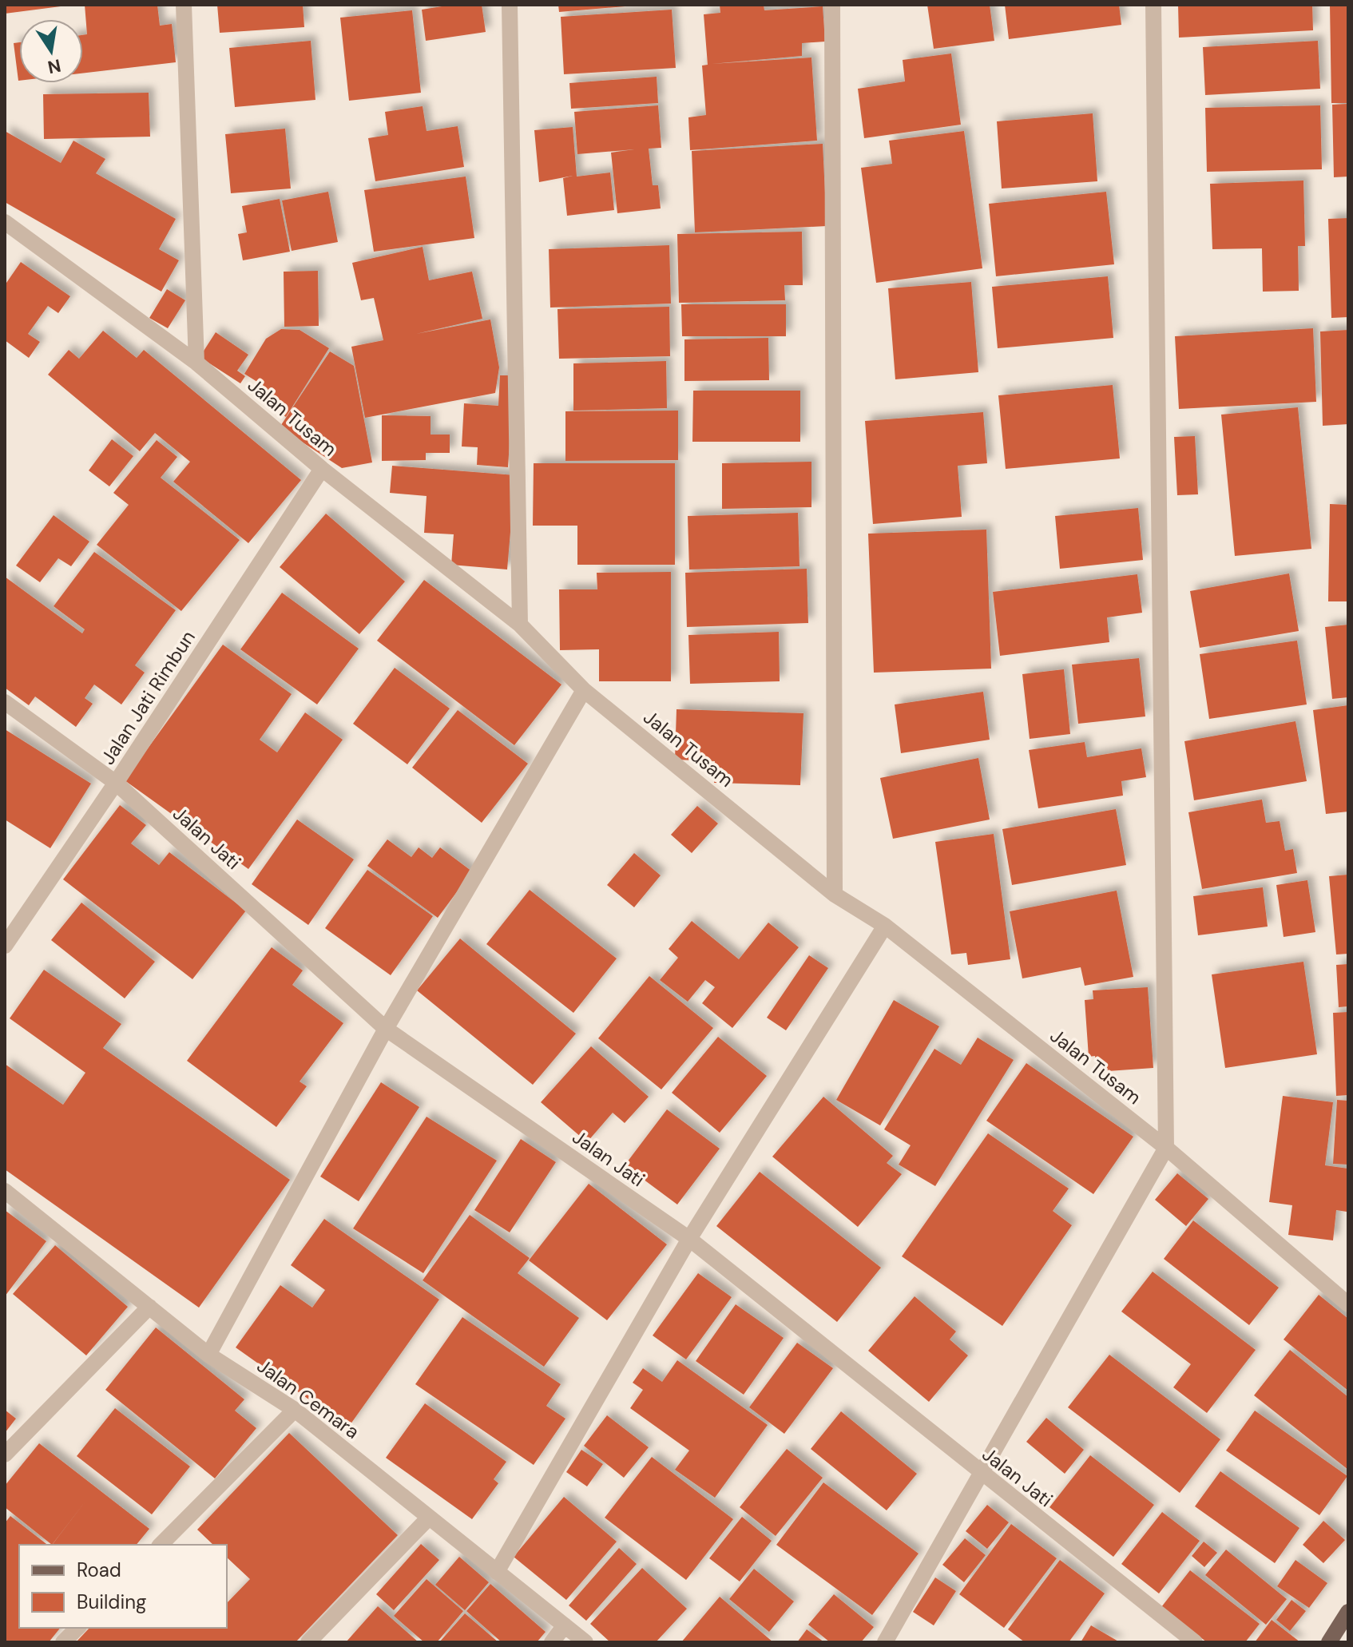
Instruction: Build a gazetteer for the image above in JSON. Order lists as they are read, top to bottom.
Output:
{
  "streets": {
    "street": [
      "Jalan Tusam",
      "Jalan Jati Rimbun",
      "Jalan Jati",
      "Jalan Cemara"
    ]
  },
  "crossings": [
    ["Jalan Tusam", "Jalan Jati Rimbun"],
    ["Jalan Jati Rimbun", "Jalan Jati"]
  ],
  "legend": ["Road", "Building"],
  "north": "bottom"
}
